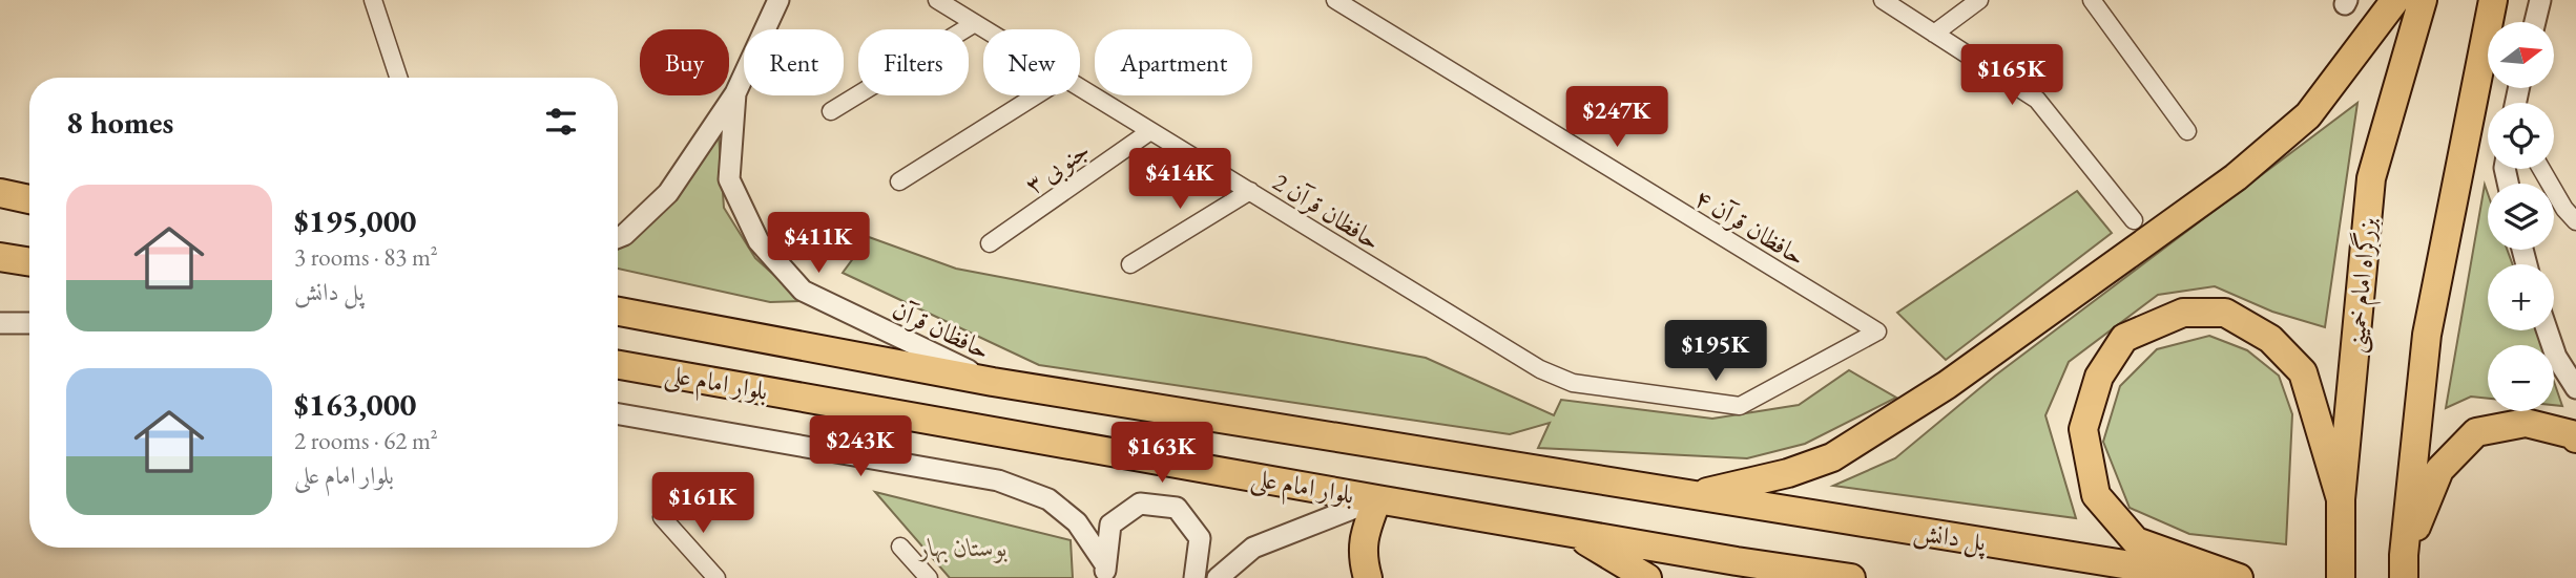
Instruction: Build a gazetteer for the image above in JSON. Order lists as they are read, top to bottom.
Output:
{
  "streets": {
    "highway": ["بزرگراه امام خمینی", "بلوار امام علی", "پل دانش"],
    "street": [
      "جنوبی ۳",
      "حافظان قرآن 2",
      "حافظان قرآن ۴",
      "حافظان قرآن"
    ]
  },
  "crossings": [
    ["جنوبی ۳", "حافظان قرآن 2"],
    ["حافظان قرآن 2", "حافظان قرآن ۴"],
    ["حافظان قرآن", "بلوار امام علی"],
    ["بلوار امام علی", "پل دانش"]
  ],
  "parks": ["بوستان بهار"],
  "north": "right",
  "page": {
    "map_buttons": ["+", "−"],
    "chip": [
      "Buy",
      "Rent",
      "Filters",
      "New",
      "Apartment"
    ],
    "price": [
      "$165K",
      "$247K",
      "$414K",
      "$411K",
      "$195K",
      "$243K",
      "$163K",
      "$161K"
    ],
    "heading": "8 homes",
    "list": [
      {
        "name": "$195,000",
        "note": "3 rooms · 83 m² · پل دانش"
      },
      {
        "name": "$163,000",
        "note": "2 rooms · 62 m² · بلوار امام علی"
      }
    ]
  }
}
